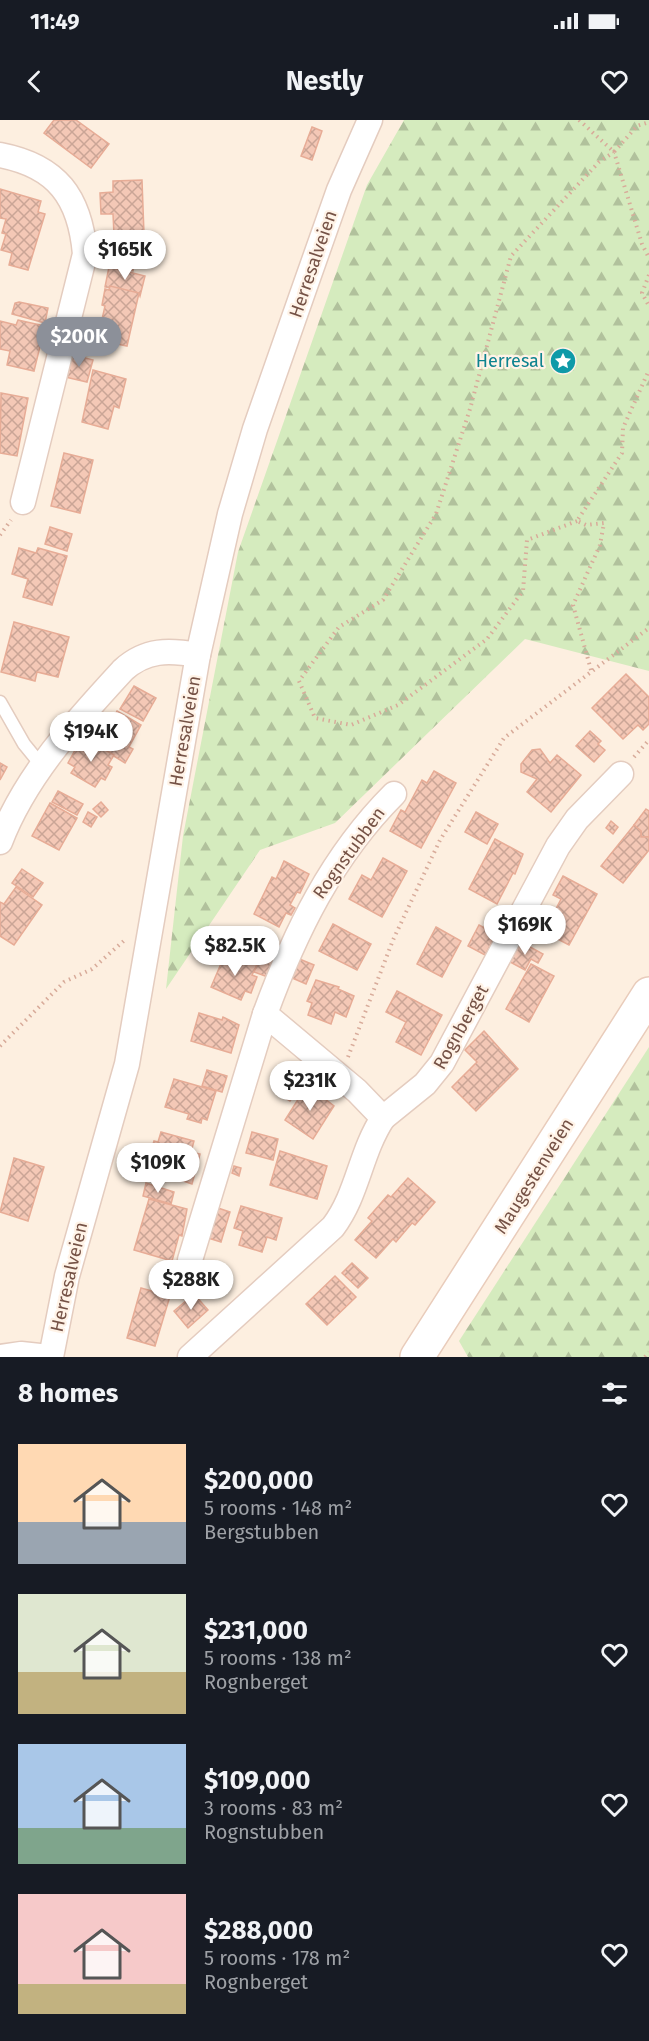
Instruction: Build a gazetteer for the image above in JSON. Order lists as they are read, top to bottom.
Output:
{
  "streets": {
    "main road": ["Maugestenveien"],
    "street": ["Herresalveien", "Rognstubben", "Rognberget"]
  },
  "places": {
    "place": ["Herresal"]
  },
  "page": {
    "status": "11:49",
    "header": "Nestly",
    "price": [
      "$165K",
      "$200K",
      "$194K",
      "$169K",
      "$82.5K",
      "$231K",
      "$109K",
      "$288K"
    ],
    "heading": "8 homes",
    "list": [
      {
        "name": "$200,000",
        "note": "5 rooms · 148 m² · Bergstubben"
      },
      {
        "name": "$231,000",
        "note": "5 rooms · 138 m² · Rognberget"
      },
      {
        "name": "$109,000",
        "note": "3 rooms · 83 m² · Rognstubben"
      },
      {
        "name": "$288,000",
        "note": "5 rooms · 178 m² · Rognberget"
      }
    ]
  }
}
